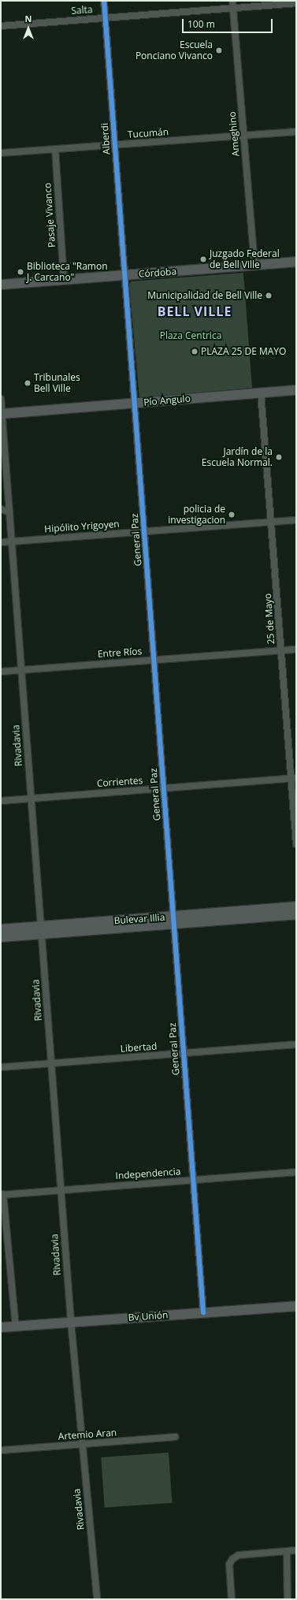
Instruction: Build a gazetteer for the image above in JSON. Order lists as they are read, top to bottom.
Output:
{
  "streets": {
    "street": [
      "Salta",
      "Tucumán",
      "Ameghino",
      "Alberdi",
      "Pasaje Vivanco",
      "Córdoba",
      "Pío Angulo",
      "Hipólito Yrigoyen",
      "General Paz",
      "25 de Mayo",
      "Entre Ríos",
      "Rivadavia",
      "Corrientes",
      "Bulevar Illia",
      "Libertad",
      "Independencia",
      "Bv Unión",
      "Artemio Aran"
    ]
  },
  "crossings": [
    ["Salta", "Ameghino"],
    ["Salta", "Alberdi"],
    ["Tucumán", "Ameghino"],
    ["Tucumán", "Alberdi"],
    ["Tucumán", "Pasaje Vivanco"],
    ["Ameghino", "Córdoba"],
    ["Alberdi", "Córdoba"],
    ["Alberdi", "General Paz"],
    ["Pasaje Vivanco", "Córdoba"],
    ["Córdoba", "General Paz"],
    ["Pío Angulo", "General Paz"],
    ["Pío Angulo", "25 de Mayo"],
    ["Pío Angulo", "Rivadavia"],
    ["Hipólito Yrigoyen", "General Paz"],
    ["Hipólito Yrigoyen", "25 de Mayo"],
    ["Hipólito Yrigoyen", "Rivadavia"],
    ["General Paz", "Entre Ríos"],
    ["General Paz", "Corrientes"],
    ["General Paz", "Bulevar Illia"],
    ["General Paz", "Libertad"],
    ["General Paz", "Independencia"],
    ["General Paz", "Bv Unión"],
    ["25 de Mayo", "Entre Ríos"],
    ["25 de Mayo", "Corrientes"],
    ["Entre Ríos", "Rivadavia"],
    ["Rivadavia", "Corrientes"],
    ["Rivadavia", "Bulevar Illia"],
    ["Rivadavia", "Libertad"],
    ["Rivadavia", "Independencia"],
    ["Rivadavia", "Bv Unión"],
    ["Rivadavia", "Artemio Aran"]
  ],
  "districts": ["BELL VILLE"],
  "parks": ["Plaza Centrica"],
  "places": [
    "Escuela Ponciano Vivanco",
    "Juzgado Federal de Bell Ville",
    "Biblioteca \"Ramon J. Carcano\"",
    "Municipalidad de Bell Ville",
    "PLAZA 25 DE MAYO",
    "Tribunales Bell Ville",
    "Jardín de la Escuela Normal.",
    "policia de investigacion"
  ],
  "scale_bar": "100 m",
  "north": "top"
}
